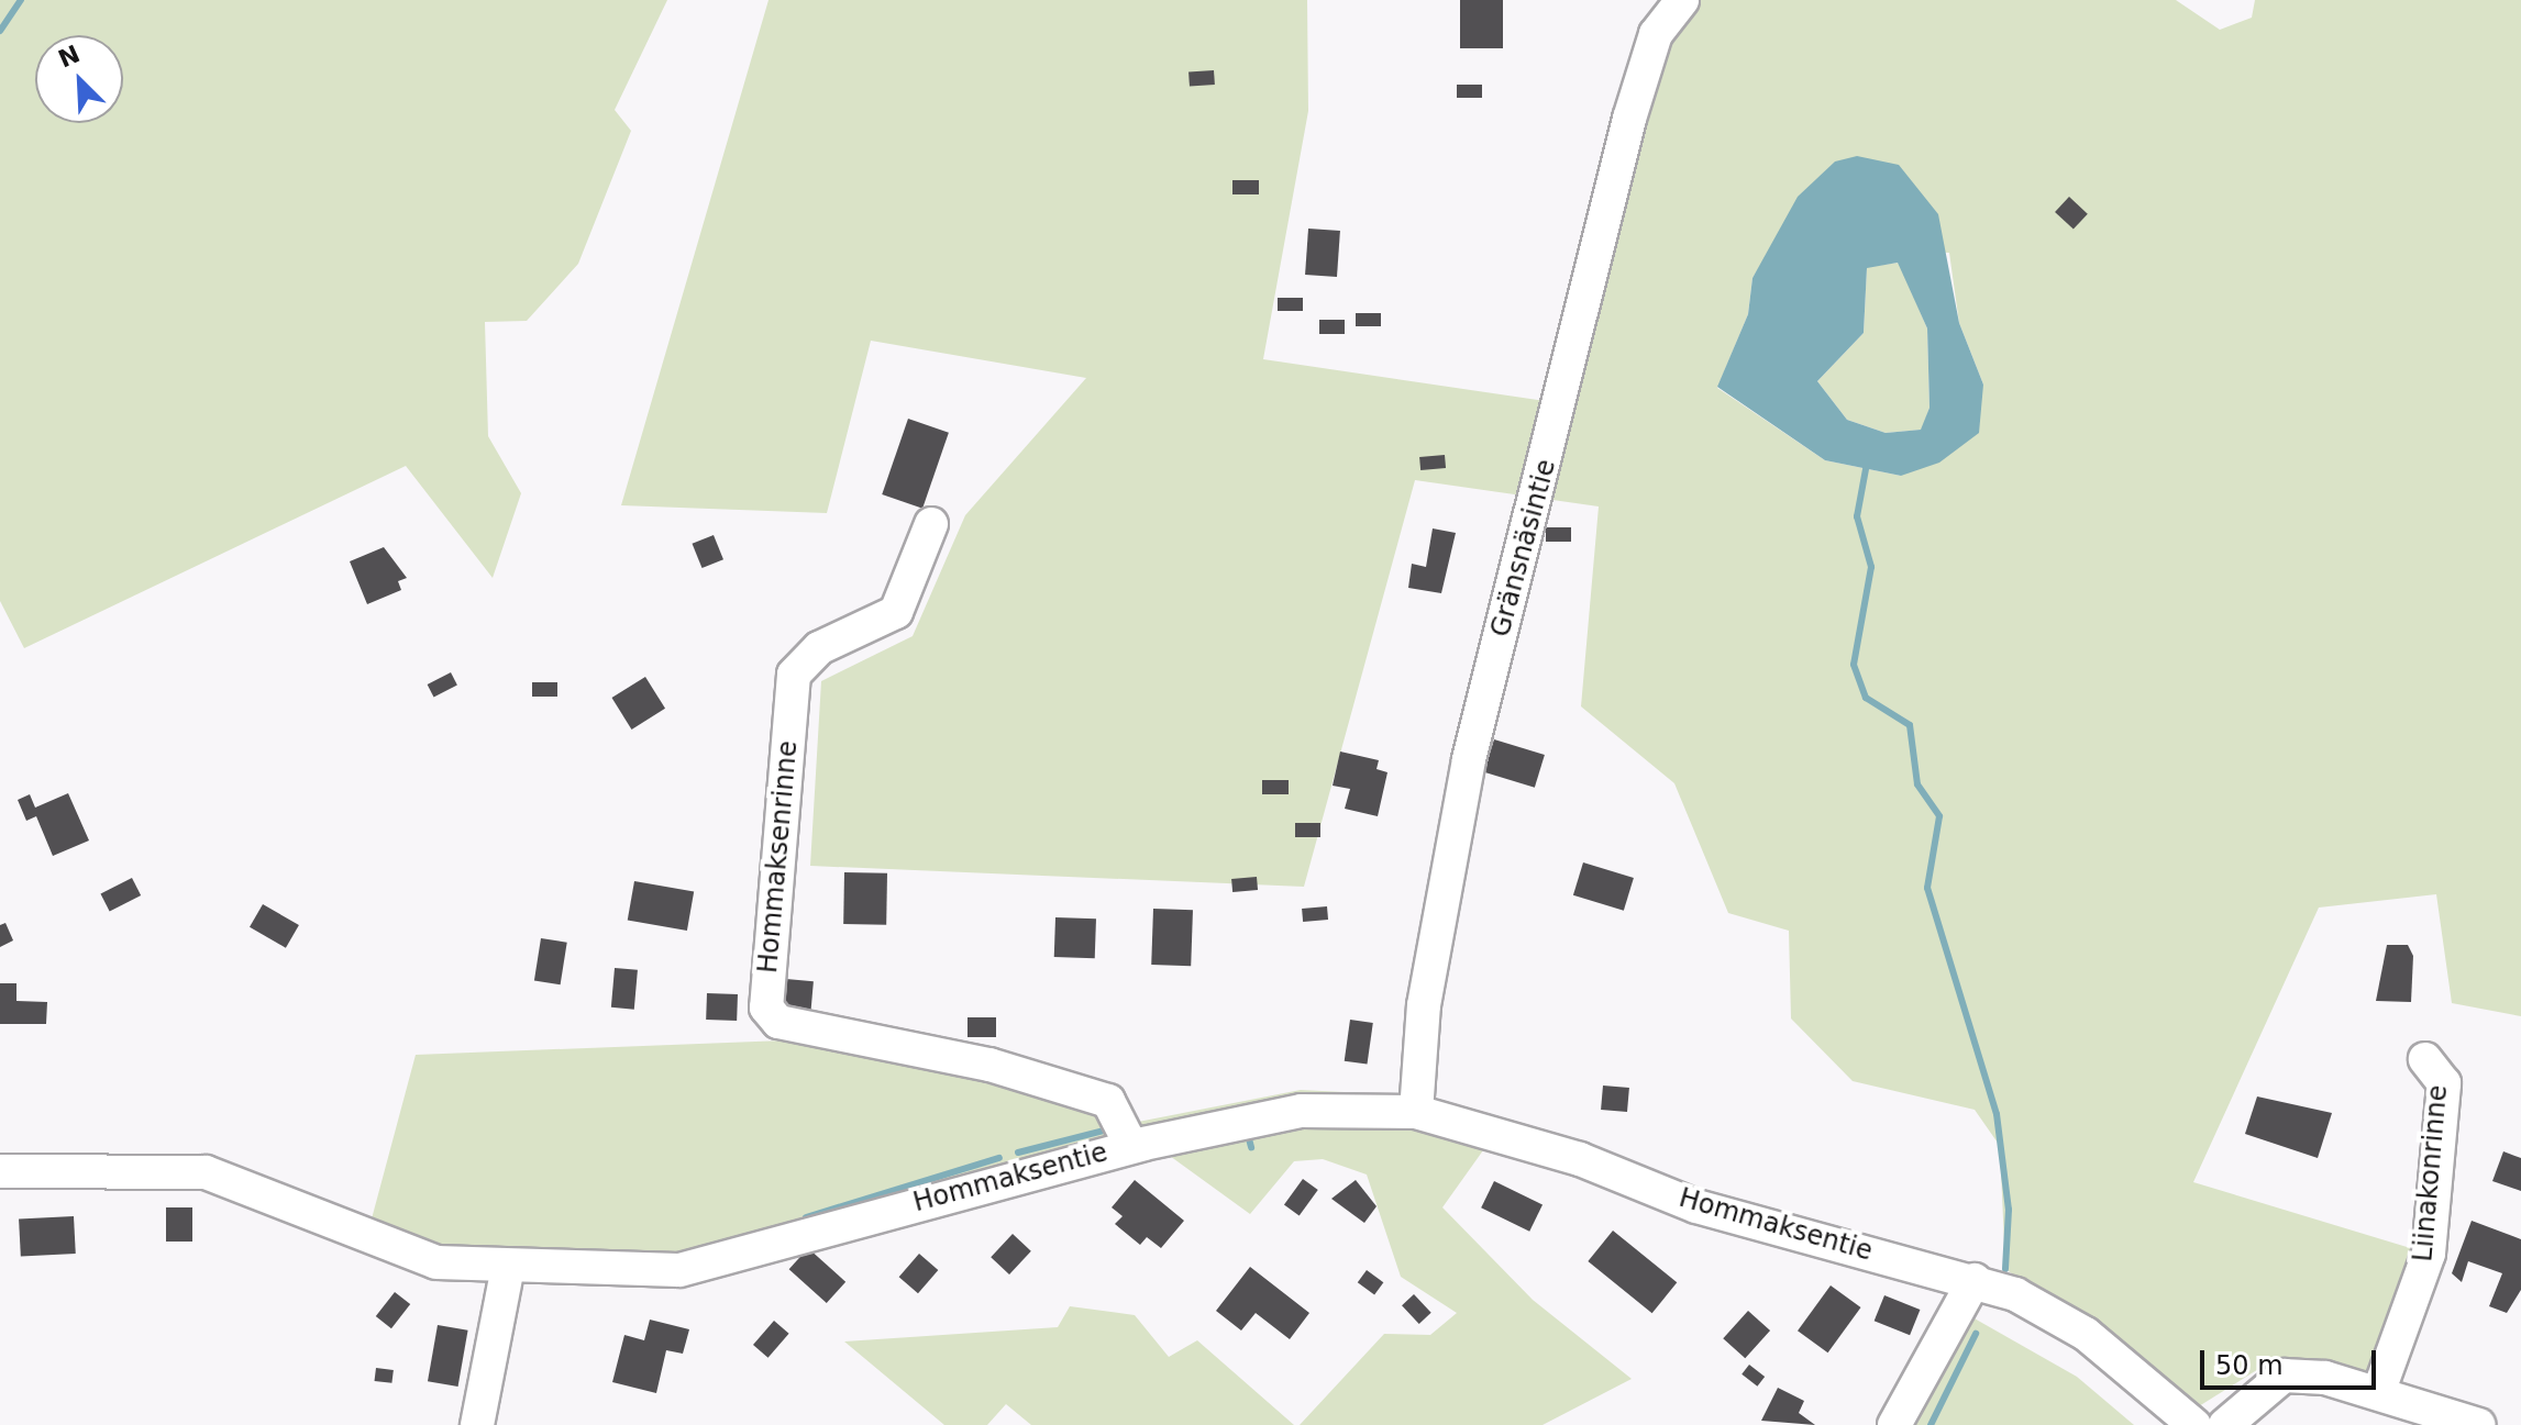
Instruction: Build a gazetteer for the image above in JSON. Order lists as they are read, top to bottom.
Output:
{
  "streets": {
    "street": [
      "Gränsnäsintie",
      "Hommaksenrinne",
      "Liinakonrinne",
      "Hommaksentie"
    ]
  },
  "crossings": [
    ["Gränsnäsintie", "Hommaksentie"],
    ["Hommaksenrinne", "Hommaksentie"]
  ],
  "scale_bar": "50 m",
  "north": "top left"
}
